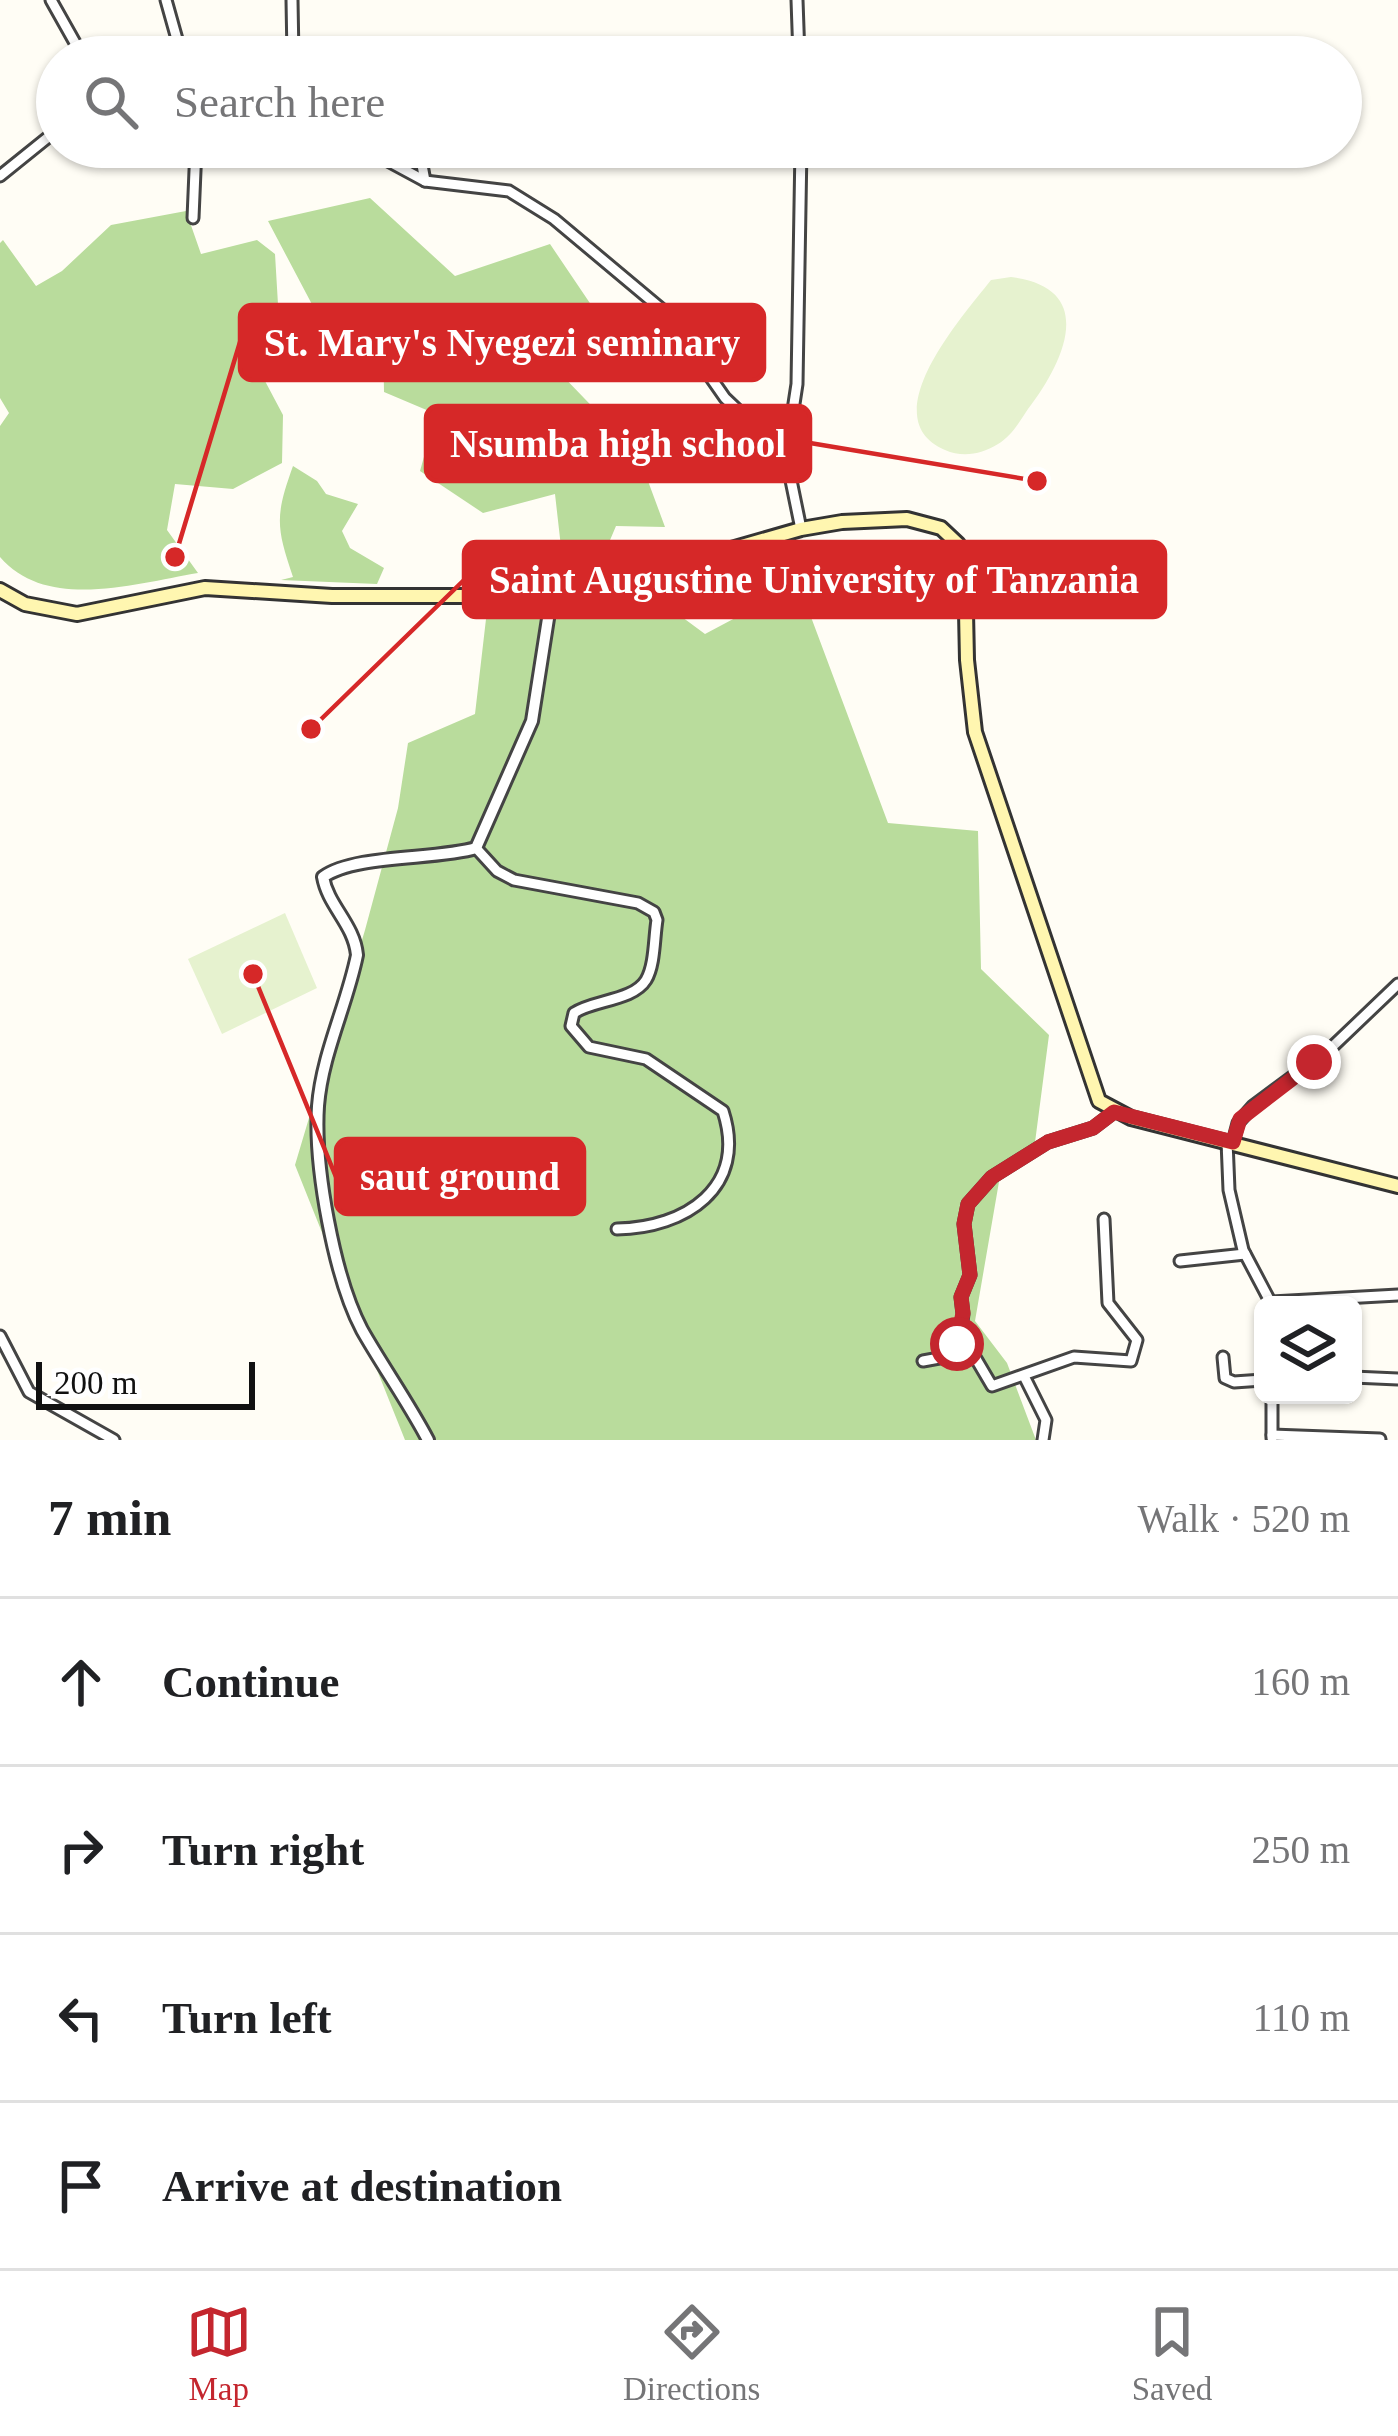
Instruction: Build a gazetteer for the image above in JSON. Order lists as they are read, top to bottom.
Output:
{
  "places": [
    "Nsumba high school",
    "St. Mary's Nyegezi seminary",
    "Saint Augustine University of Tanzania",
    "saut ground"
  ],
  "scale_bar": "200 m",
  "page": {
    "search": "Search here",
    "scale": "200 m",
    "heading": ["7 min", "Walk · 520 m"],
    "list": [
      ["Continue", "160 m"],
      ["Turn right", "250 m"],
      ["Turn left", "110 m"],
      "Arrive at destination"
    ],
    "nav": ["Map", "Directions", "Saved"]
  }
}
